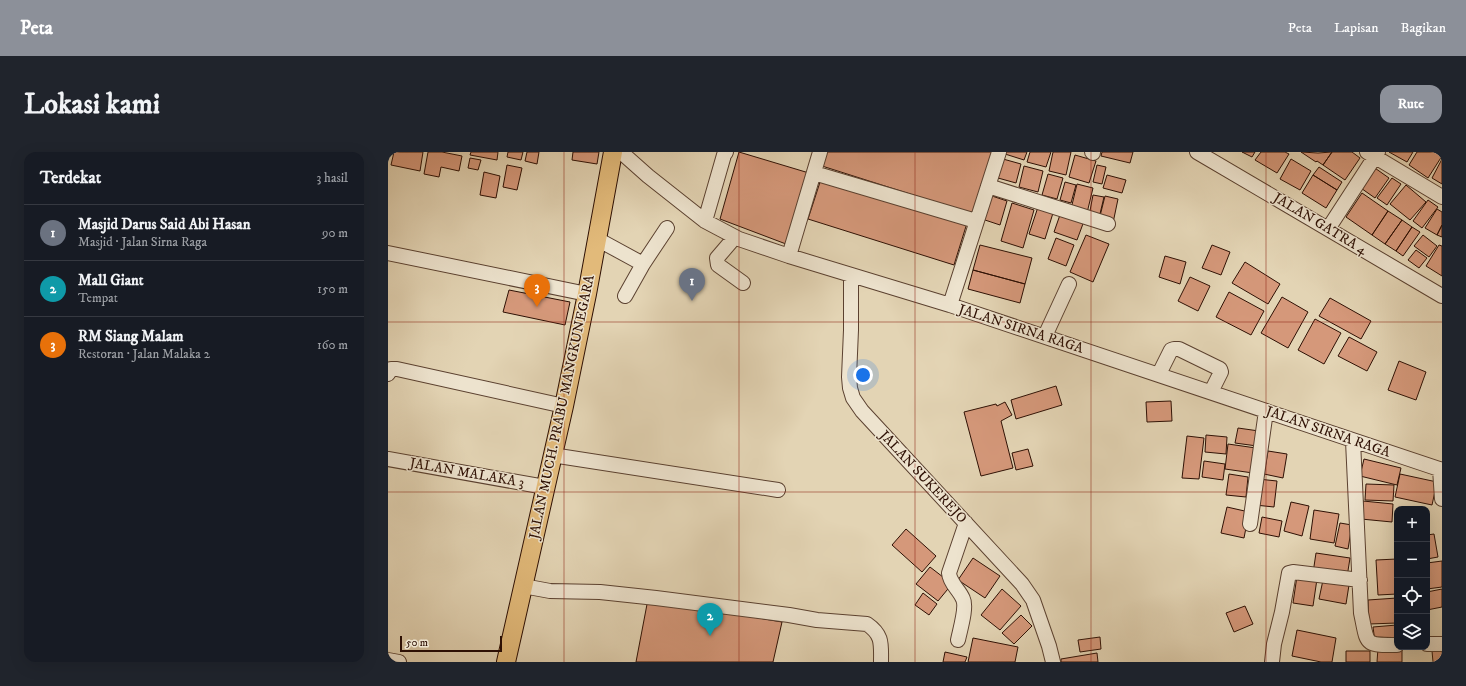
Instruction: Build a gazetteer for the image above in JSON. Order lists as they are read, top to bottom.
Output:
{
  "streets": {
    "main road": ["JALAN MUCH. PRABU MANGKUNEGARA"],
    "street": [
      "JALAN GATRA 4",
      "JALAN SIRNA RAGA",
      "JALAN MALAKA 3",
      "JALAN SUKEREJO"
    ]
  },
  "crossings": [
    ["JALAN SIRNA RAGA", "JALAN SUKEREJO"],
    ["JALAN MUCH. PRABU MANGKUNEGARA", "JALAN MALAKA 3"]
  ],
  "scale_bar": "50 m",
  "page": {
    "header": "Peta",
    "nav": ["Peta", "Lapisan", "Bagikan"],
    "buttons": "Rute",
    "title": "Lokasi kami",
    "heading": ["Terdekat", "3 hasil"],
    "list": [
      {
        "mark": "1",
        "name": "Masjid Darus Said Abi Hasan",
        "note": "Masjid · Jalan Sirna Raga",
        "value": "90 m"
      },
      {
        "mark": "2",
        "name": "Mall Giant",
        "note": "Tempat",
        "value": "150 m"
      },
      {
        "mark": "3",
        "name": "RM Siang Malam",
        "note": "Restoran · Jalan Malaka 2",
        "value": "160 m"
      }
    ],
    "pins": ["1", "3", "2"],
    "map_buttons": ["+", "−"],
    "scale": "50 m"
  }
}
